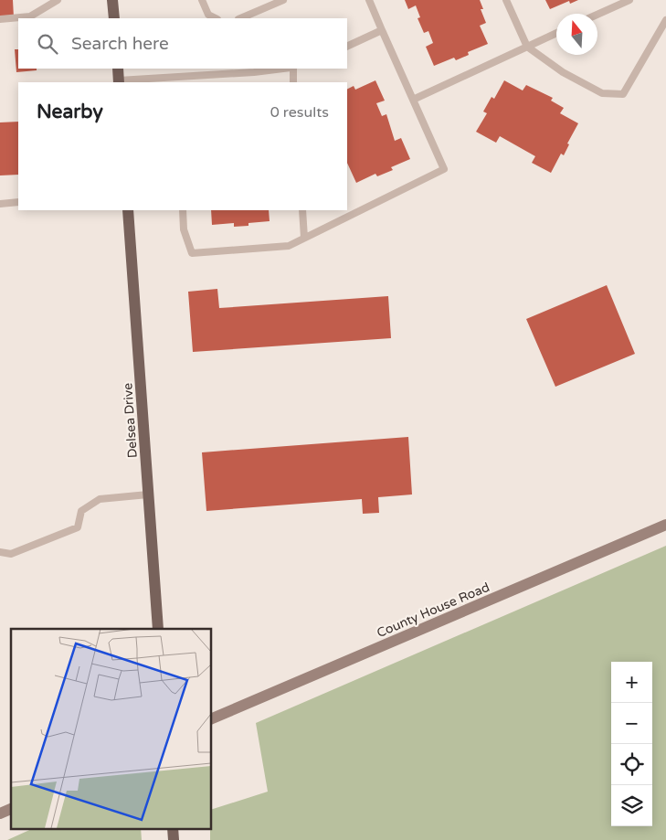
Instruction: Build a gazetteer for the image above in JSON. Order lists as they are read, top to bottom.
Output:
{
  "streets": {
    "main road": ["Delsea Drive"],
    "street": ["County House Road"]
  },
  "north": "top",
  "page": {
    "search": "Search here",
    "heading": ["Nearby", "0 results"],
    "map_buttons": ["+", "−"]
  }
}
